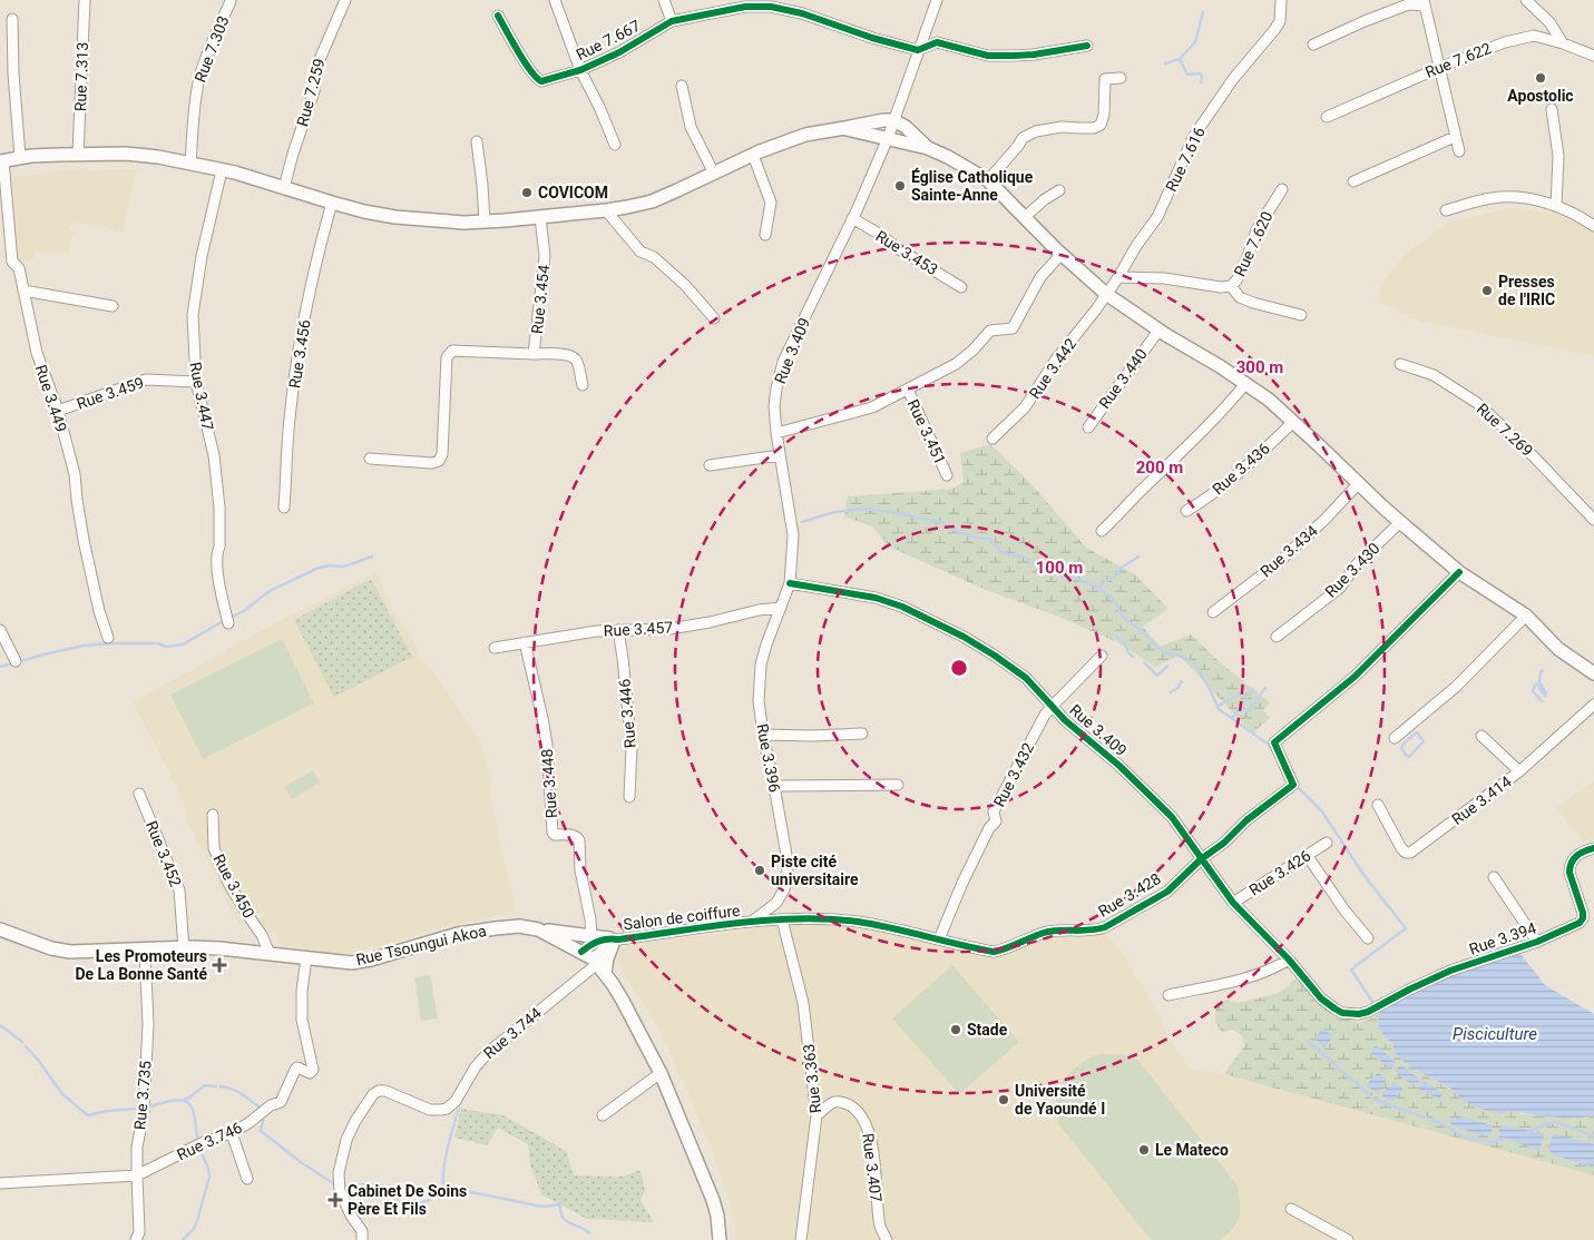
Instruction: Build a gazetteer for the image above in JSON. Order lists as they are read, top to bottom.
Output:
{
  "streets": {
    "main road": ["Rue Tsoungui Akoa"],
    "street": [
      "Rue 7.667",
      "Rue 7.303",
      "Rue 7.622",
      "Rue 7.313",
      "Rue 7.259",
      "Rue 7.616",
      "Rue 7.620",
      "Rue 3.453",
      "Rue 3.454",
      "Rue 3.409",
      "Rue 3.456",
      "Rue 3.442",
      "Rue 3.440",
      "Rue 3.459",
      "Rue 3.447",
      "Rue 3.449",
      "Rue 7.269",
      "Rue 3.451",
      "Rue 3.436",
      "Rue 3.434",
      "Rue 3.430",
      "Rue 3.457",
      "Rue 3.446",
      "Rue 3.396",
      "Rue 3.432",
      "Rue 3.448",
      "Rue 3.414",
      "Rue 3.452",
      "Rue 3.426",
      "Rue 3.450",
      "Rue 3.428",
      "Salon de coiffure",
      "Rue 3.394",
      "Rue 3.744",
      "Rue 3.363",
      "Rue 3.735",
      "Rue 3.746",
      "Rue 3.407"
    ]
  },
  "crossings": [
    ["Rue 7.667", "Rue 3.409"],
    ["Rue 7.616", "Rue 7.620"],
    ["Rue 7.616", "Rue 3.442"],
    ["Rue 3.453", "Rue 3.409"],
    ["Rue 3.409", "Rue 3.396"],
    ["Rue 3.409", "Rue 3.432"],
    ["Rue 3.409", "Rue 3.426"],
    ["Rue 3.409", "Rue 3.428"],
    ["Rue 3.409", "Rue 3.394"],
    ["Rue 3.459", "Rue 3.447"],
    ["Rue 3.459", "Rue 3.449"],
    ["Rue 3.457", "Rue 3.446"],
    ["Rue 3.457", "Rue 3.396"],
    ["Rue 3.457", "Rue 3.448"],
    ["Rue 3.396", "Rue 3.428"],
    ["Rue 3.396", "Salon de coiffure"],
    ["Rue 3.432", "Rue 3.428"],
    ["Rue 3.452", "Rue Tsoungui Akoa"],
    ["Rue 3.450", "Rue Tsoungui Akoa"],
    ["Rue 3.428", "Salon de coiffure"],
    ["Rue 3.428", "Rue 3.363"],
    ["Salon de coiffure", "Rue 3.744"],
    ["Rue Tsoungui Akoa", "Rue 3.744"],
    ["Rue Tsoungui Akoa", "Rue 3.735"],
    ["Rue Tsoungui Akoa", "Rue 3.746"],
    ["Rue 3.363", "Rue 3.407"],
    ["Rue 3.735", "Rue 3.746"]
  ],
  "water": ["Pisciculture"],
  "places": {
    "other": [
      "Apostolic",
      "Église Catholique Sainte-Anne",
      "COVICOM",
      "Presses de l'IRIC",
      "Piste cité universitaire",
      "Stade",
      "Université de Yaoundé I",
      "Le Mateco"
    ],
    "health": ["Les Promoteurs De La Bonne Santé", "Cabinet De Soins Père Et Fils"]
  },
  "rings": ["300 m", "200 m", "100 m"]
}
